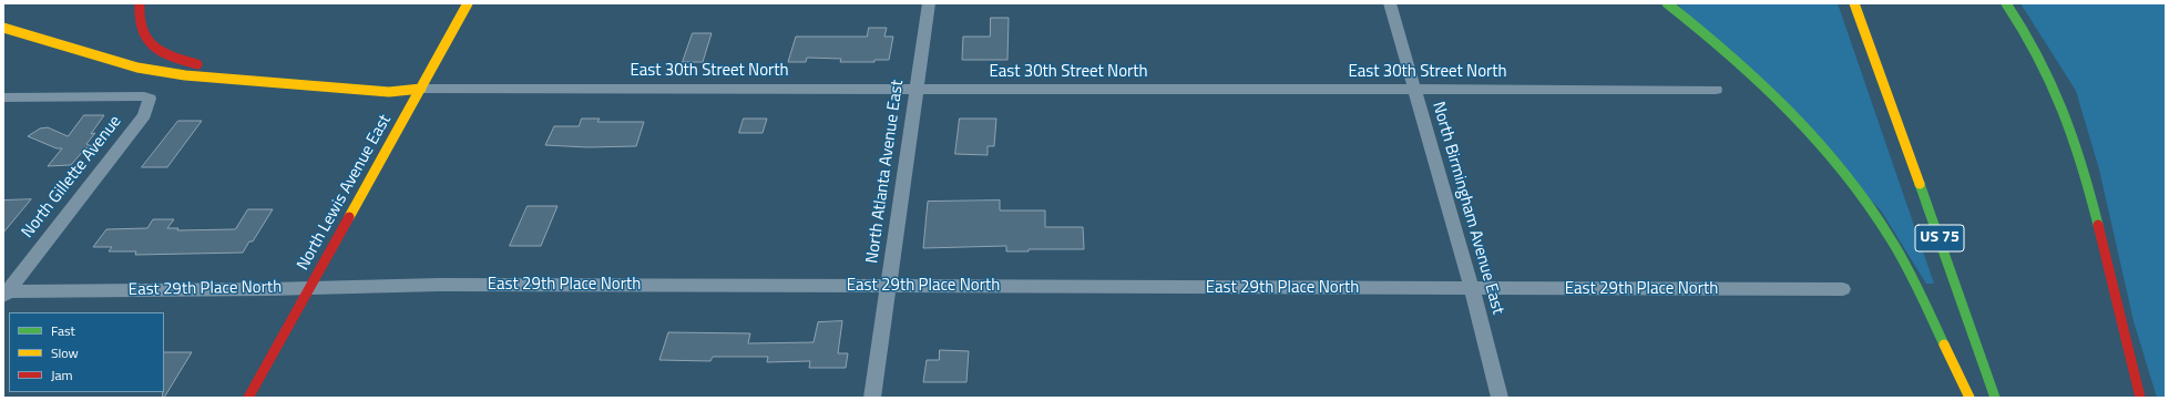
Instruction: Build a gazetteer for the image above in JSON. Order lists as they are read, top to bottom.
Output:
{
  "streets": {
    "main road": ["North Lewis Avenue East", "US 75"],
    "street": [
      "East 30th Street North",
      "North Atlanta Avenue East",
      "North Gillette Avenue",
      "North Birmingham Avenue East",
      "East 29th Place North"
    ]
  },
  "crossings": [
    ["East 30th Street North", "North Atlanta Avenue East"],
    ["East 30th Street North", "North Lewis Avenue East"],
    ["East 30th Street North", "North Birmingham Avenue East"],
    ["North Atlanta Avenue East", "East 29th Place North"],
    ["North Gillette Avenue", "East 29th Place North"],
    ["North Lewis Avenue East", "East 29th Place North"],
    ["North Birmingham Avenue East", "East 29th Place North"]
  ],
  "legend": ["Fast", "Slow", "Jam"]
}
